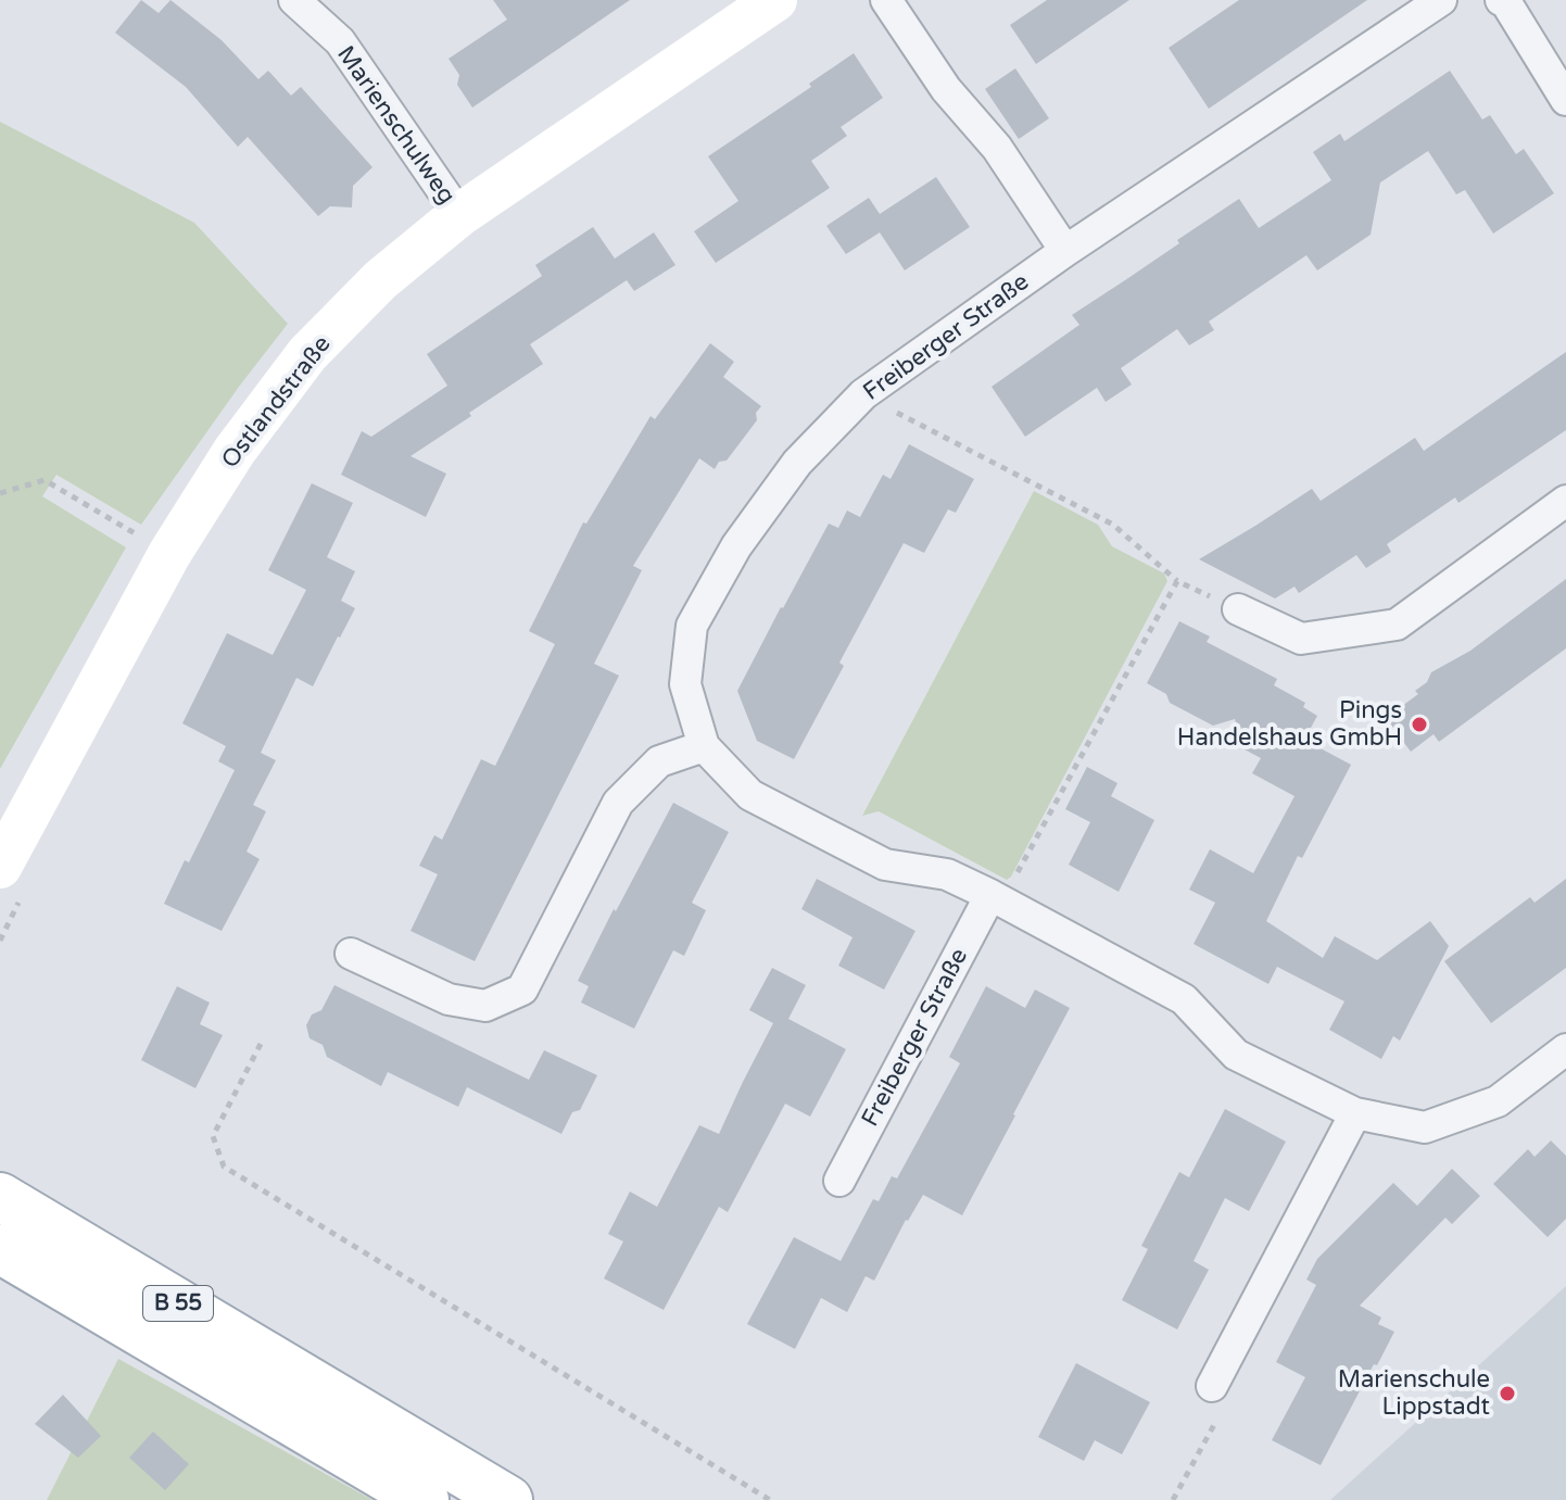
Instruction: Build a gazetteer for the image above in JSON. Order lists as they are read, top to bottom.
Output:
{
  "streets": {
    "main road": ["B 55"],
    "street": ["Marienschulweg", "Freiberger Straße", "Ostlandstraße"]
  },
  "crossings": [
    ["Marienschulweg", "Ostlandstraße"]
  ],
  "places": ["Pings Handelshaus GmbH", "Marienschule Lippstadt"]
}
